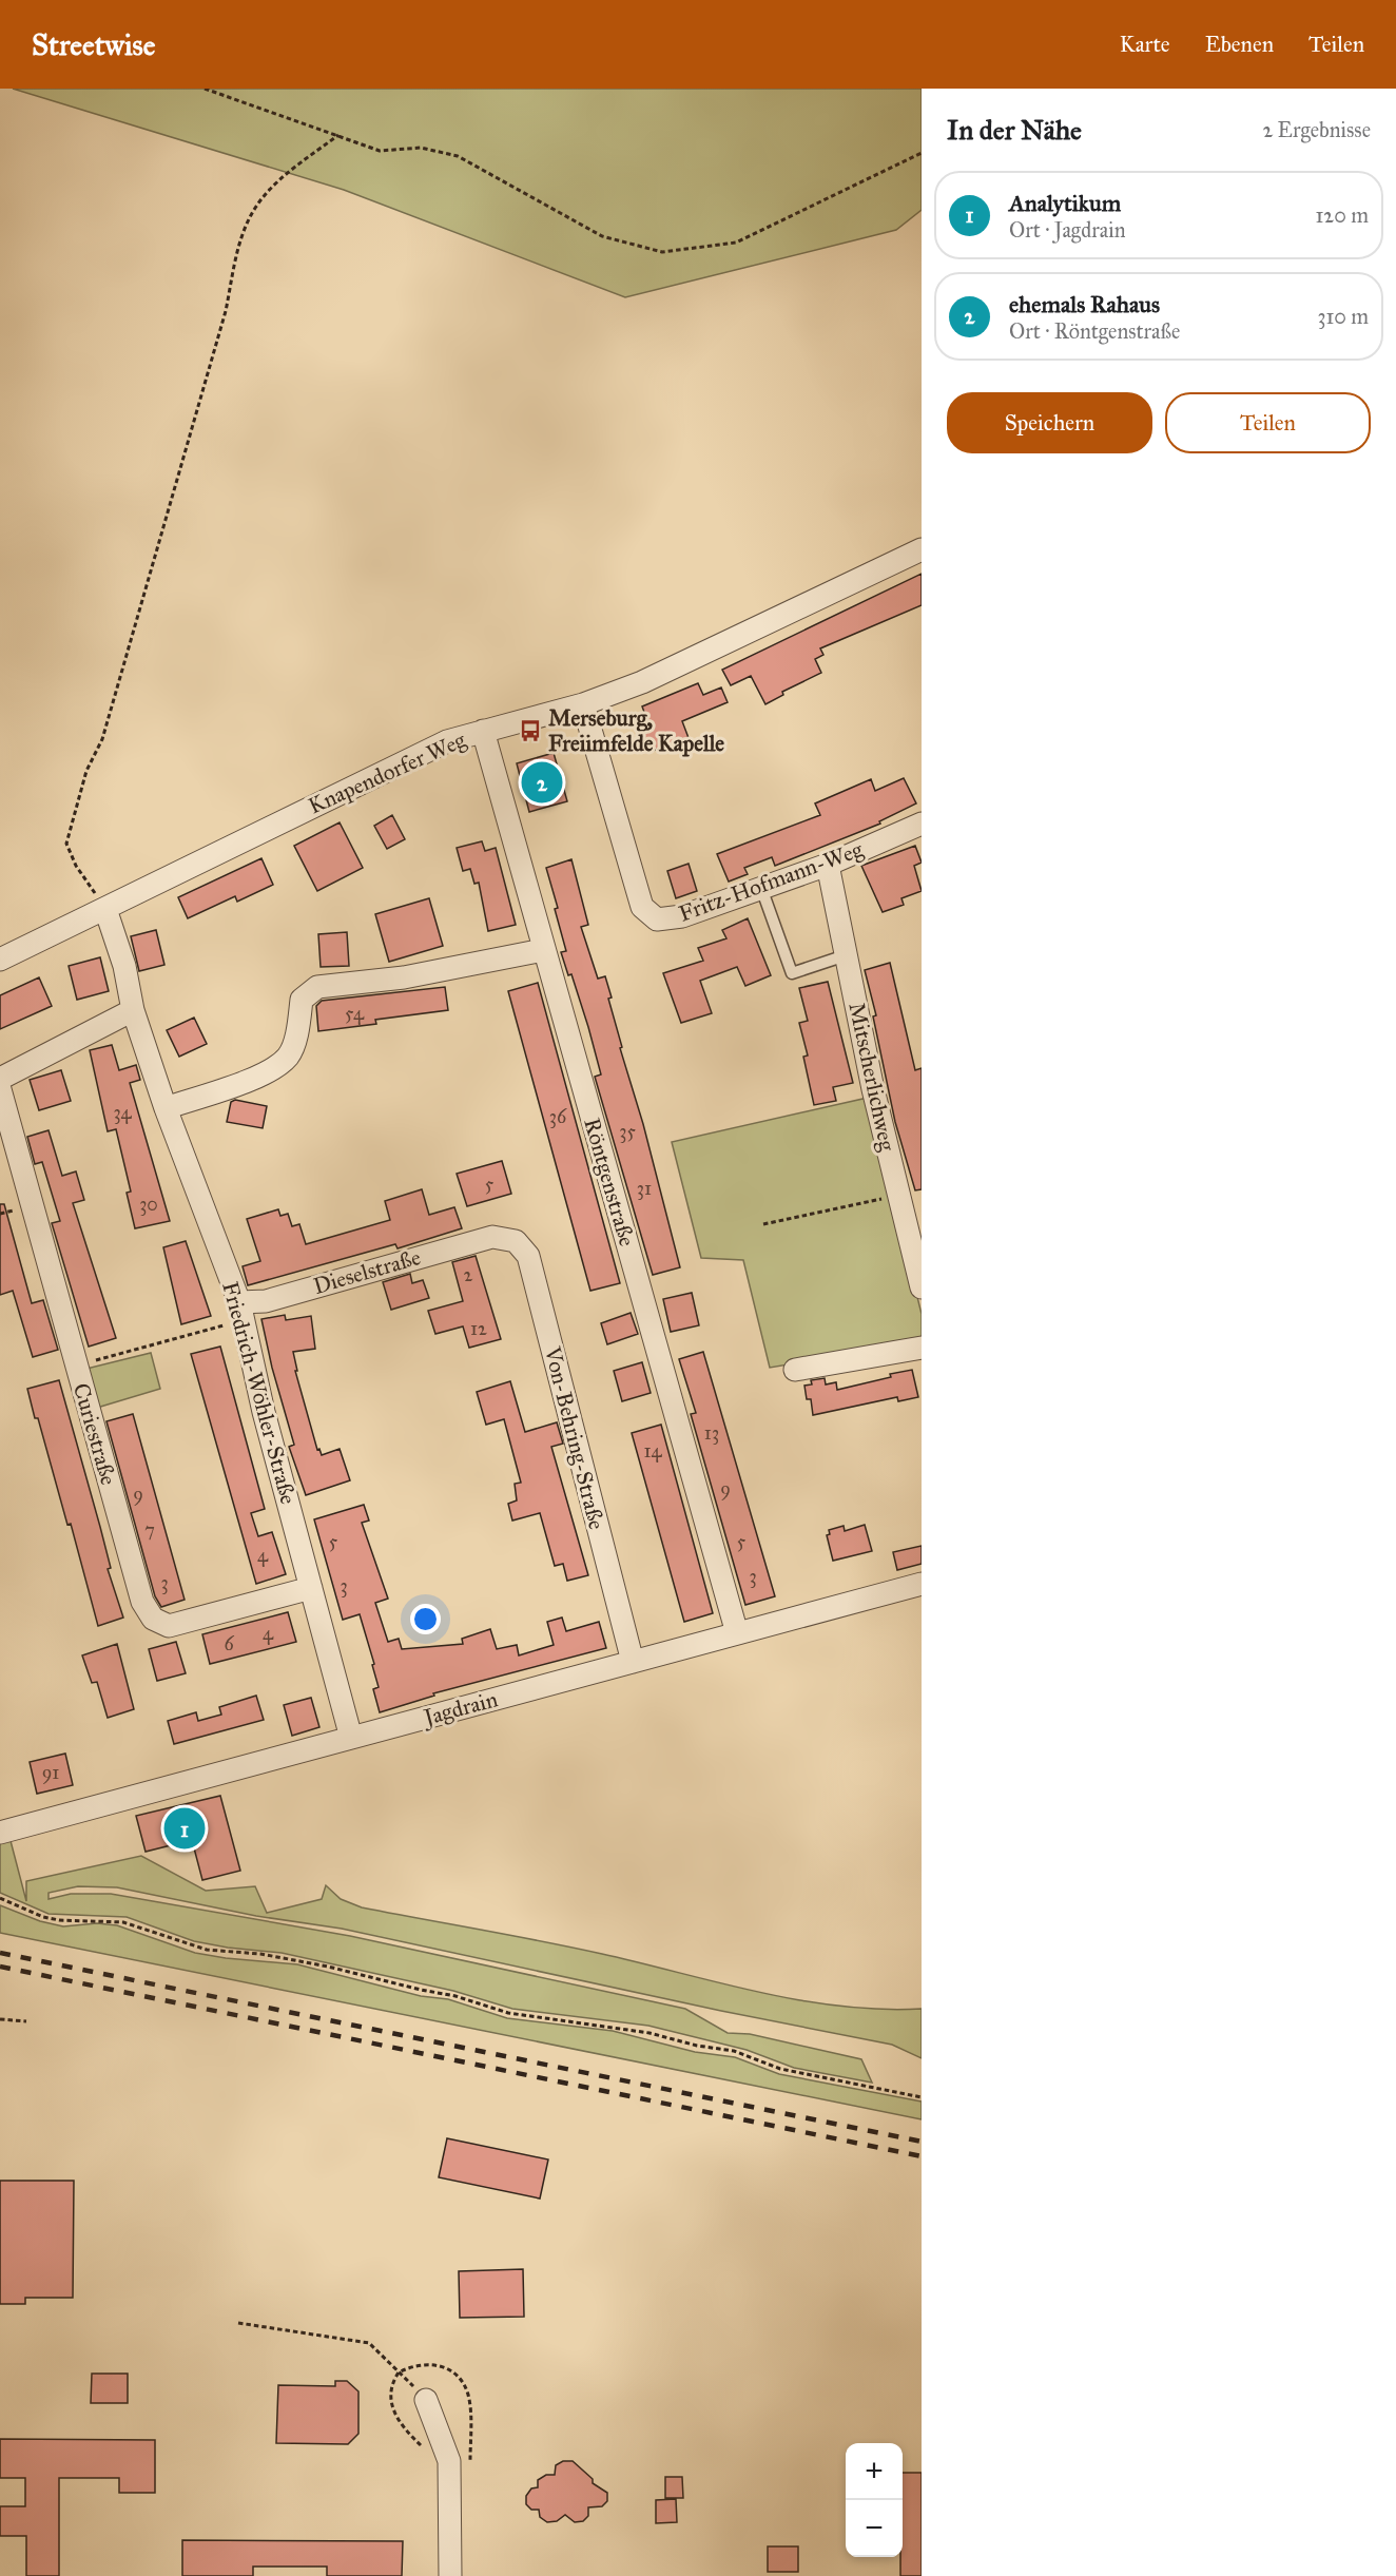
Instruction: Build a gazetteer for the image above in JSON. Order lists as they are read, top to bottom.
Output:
{
  "streets": {
    "street": [
      "Knapendorfer Weg",
      "Fritz-Hofmann-Weg",
      "Mitscherlichweg",
      "Röntgenstraße",
      "Dieselstraße",
      "Friedrich-Wöhler-Straße",
      "Curiestraße",
      "Von-Behring-Straße",
      "Jagdrain"
    ]
  },
  "crossings": [
    ["Knapendorfer Weg", "Fritz-Hofmann-Weg"],
    ["Knapendorfer Weg", "Röntgenstraße"],
    ["Knapendorfer Weg", "Friedrich-Wöhler-Straße"],
    ["Fritz-Hofmann-Weg", "Mitscherlichweg"],
    ["Röntgenstraße", "Jagdrain"],
    ["Dieselstraße", "Friedrich-Wöhler-Straße"],
    ["Dieselstraße", "Von-Behring-Straße"],
    ["Friedrich-Wöhler-Straße", "Curiestraße"],
    ["Friedrich-Wöhler-Straße", "Jagdrain"],
    ["Von-Behring-Straße", "Jagdrain"]
  ],
  "places": {
    "bus stop": ["Merseburg, Freiimfelde Kapelle"]
  },
  "house_numbers": [
    "54",
    "34",
    "36",
    "35",
    "5",
    "31",
    "30",
    "2",
    "12",
    "13",
    "14",
    "9",
    "9",
    "7",
    "5",
    "5",
    "4",
    "3",
    "3",
    "3",
    "4",
    "6",
    "91"
  ],
  "page": {
    "header": "Streetwise",
    "nav": ["Karte", "Ebenen", "Teilen"],
    "heading": ["In der Nähe", "2 Ergebnisse"],
    "list": [
      {
        "mark": "1",
        "name": "Analytikum",
        "note": "Ort · Jagdrain",
        "value": "120 m"
      },
      {
        "mark": "2",
        "name": "ehemals Rahaus",
        "note": "Ort · Röntgenstraße",
        "value": "310 m"
      }
    ],
    "buttons": ["Speichern", "Teilen"],
    "pins": ["2", "1"],
    "map_buttons": ["+", "−"]
  }
}
